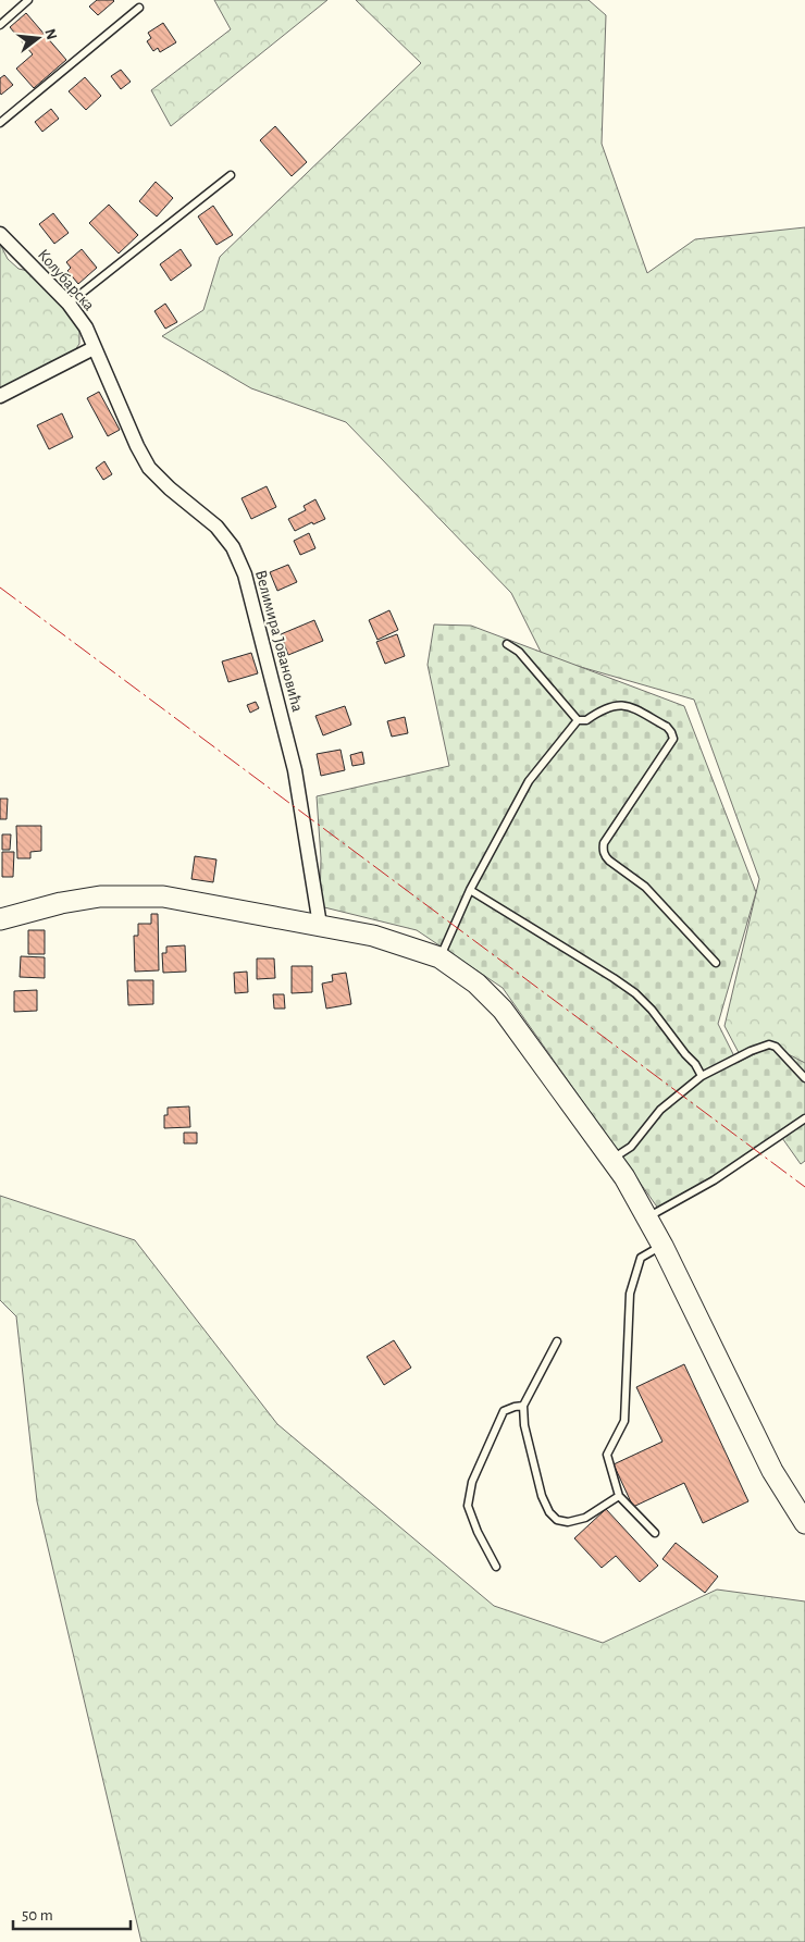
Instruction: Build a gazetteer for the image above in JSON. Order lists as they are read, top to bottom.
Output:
{
  "streets": {
    "street": ["Колубарска", "Велимира Јовановића"]
  },
  "crossings": [
    ["Колубарска", "Велимира Јовановића"]
  ],
  "scale_bar": "50 m",
  "north": "right"
}
